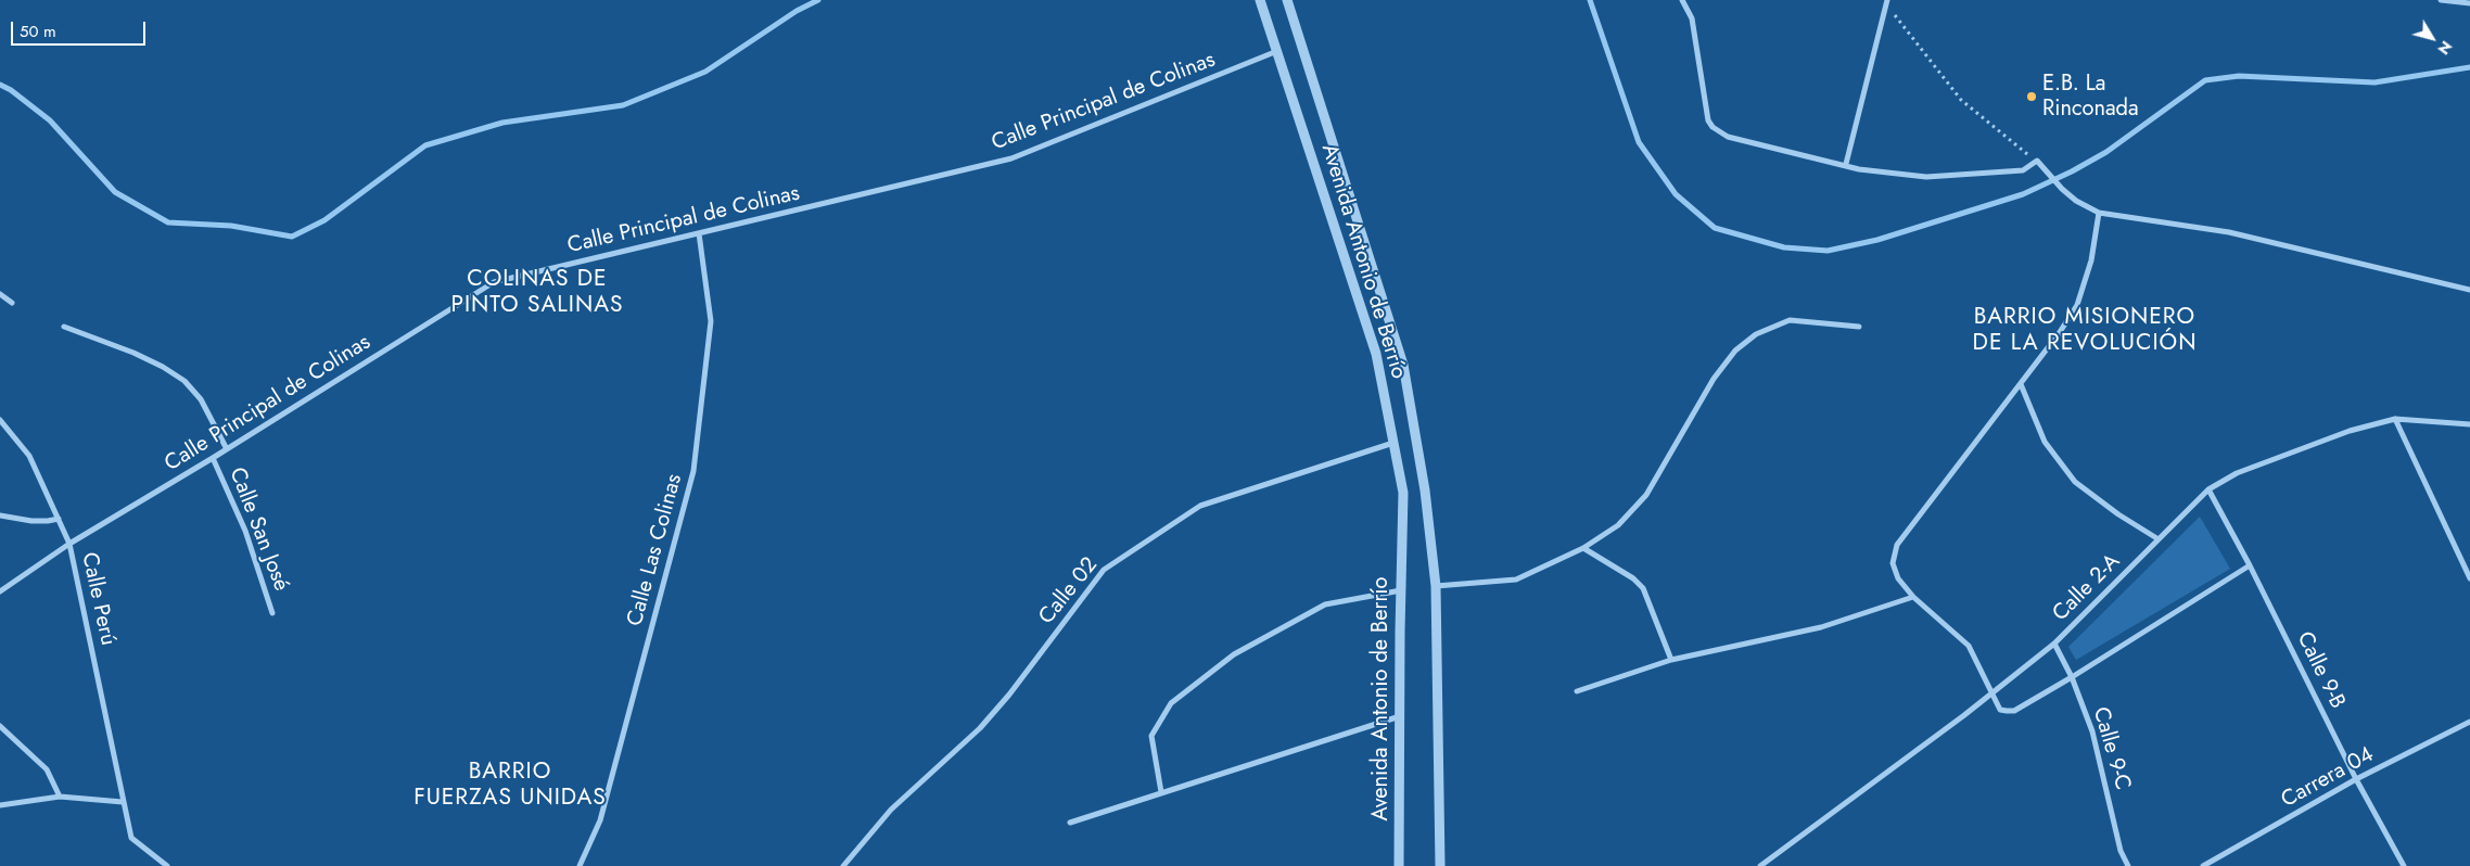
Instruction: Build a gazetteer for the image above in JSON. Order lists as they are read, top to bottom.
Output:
{
  "streets": {
    "street": [
      "Calle Principal de Colinas",
      "Avenida Antonio de Berrío",
      "Calle San José",
      "Calle Las Colinas",
      "Calle 2-A",
      "Calle 02",
      "Calle Perú",
      "Calle 9-B",
      "Calle 9-C",
      "Carrera 04"
    ]
  },
  "crossings": [
    ["Calle Principal de Colinas", "Avenida Antonio de Berrío"],
    ["Calle Principal de Colinas", "Calle San José"],
    ["Calle Principal de Colinas", "Calle Las Colinas"],
    ["Calle Principal de Colinas", "Calle Perú"],
    ["Avenida Antonio de Berrío", "Calle 02"],
    ["Calle 2-A", "Calle 9-B"],
    ["Calle 2-A", "Calle 9-C"],
    ["Calle 9-B", "Carrera 04"]
  ],
  "districts": ["COLINAS DE PINTO SALINAS", "BARRIO MISIONERO DE LA REVOLUCIÓN", "BARRIO FUERZAS UNIDAS"],
  "places": ["E.B. La Rinconada"],
  "scale_bar": "50 m",
  "north": "bottom right"
}
